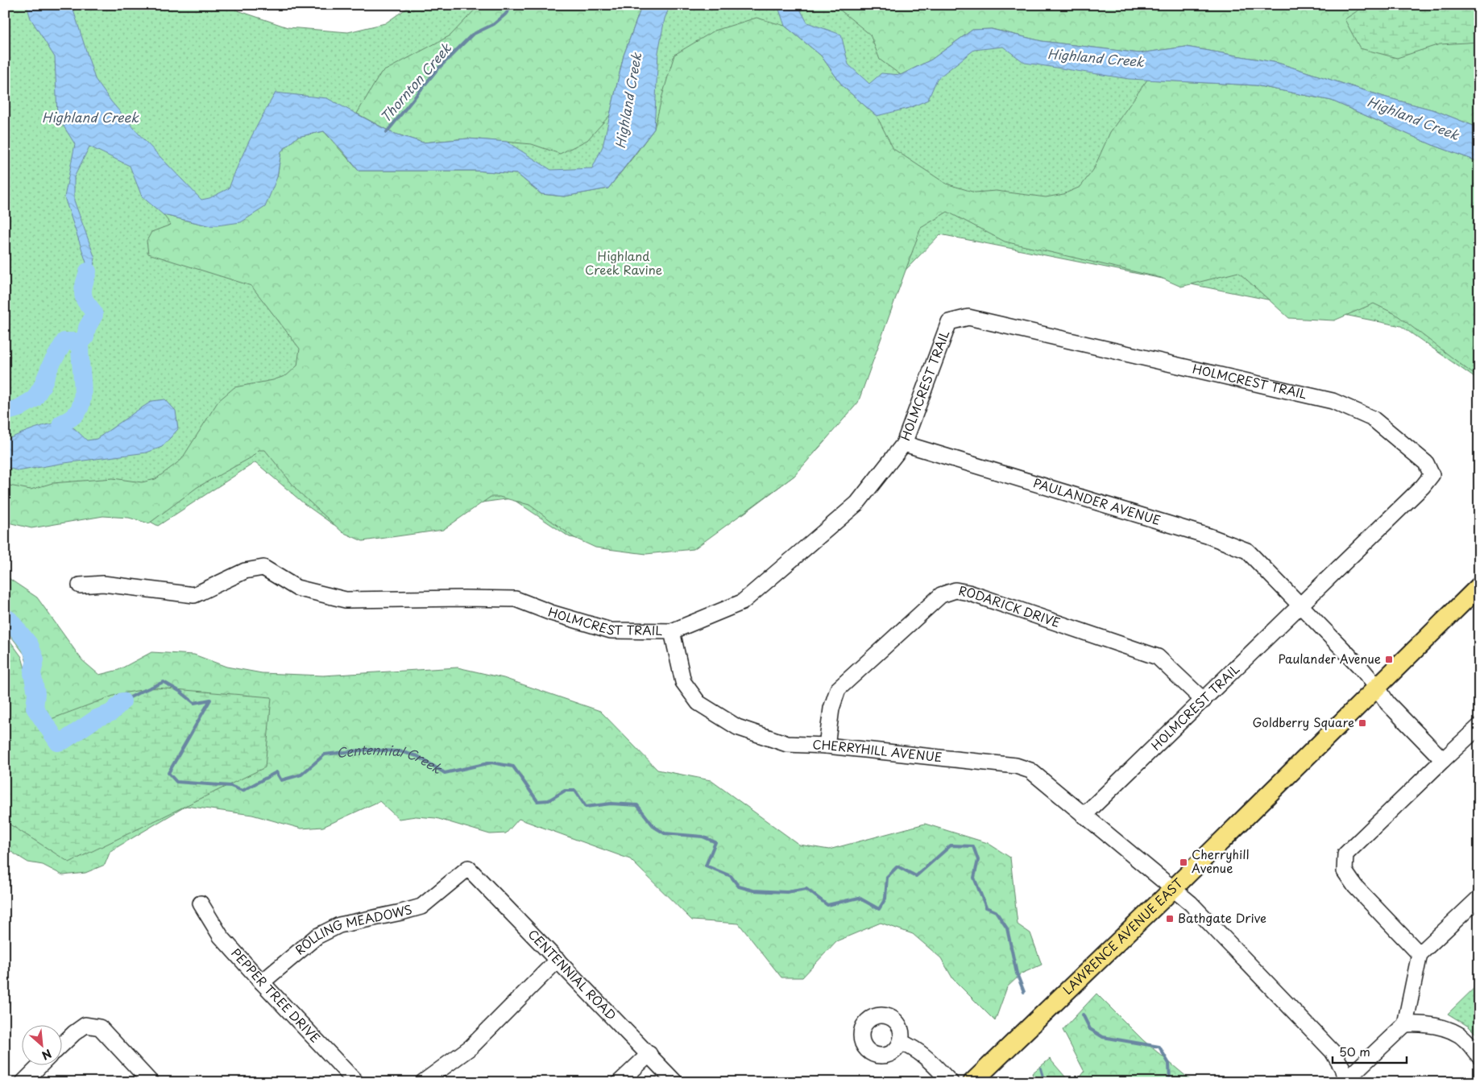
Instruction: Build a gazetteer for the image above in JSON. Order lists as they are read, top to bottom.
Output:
{
  "streets": {
    "main road": ["LAWRENCE AVENUE EAST"],
    "street": [
      "HOLMCREST TRAIL",
      "PAULANDER AVENUE",
      "RODARICK DRIVE",
      "CHERRYHILL AVENUE",
      "ROLLING MEADOWS",
      "CENTENNIAL ROAD",
      "PEPPER TREE DRIVE"
    ]
  },
  "crossings": [
    ["HOLMCREST TRAIL", "PAULANDER AVENUE"],
    ["HOLMCREST TRAIL", "RODARICK DRIVE"],
    ["HOLMCREST TRAIL", "CHERRYHILL AVENUE"],
    ["PAULANDER AVENUE", "LAWRENCE AVENUE EAST"],
    ["RODARICK DRIVE", "CHERRYHILL AVENUE"],
    ["CHERRYHILL AVENUE", "LAWRENCE AVENUE EAST"],
    ["ROLLING MEADOWS", "CENTENNIAL ROAD"],
    ["ROLLING MEADOWS", "PEPPER TREE DRIVE"]
  ],
  "water": ["Highland Creek", "Thornton Creek", "Centennial Creek"],
  "parks": ["Highland Creek Ravine"],
  "places": {
    "transit": [
      "Paulander Avenue",
      "Goldberry Square",
      "Cherryhill Avenue",
      "Bathgate Drive"
    ]
  },
  "scale_bar": "50 m",
  "north": "bottom right"
}
